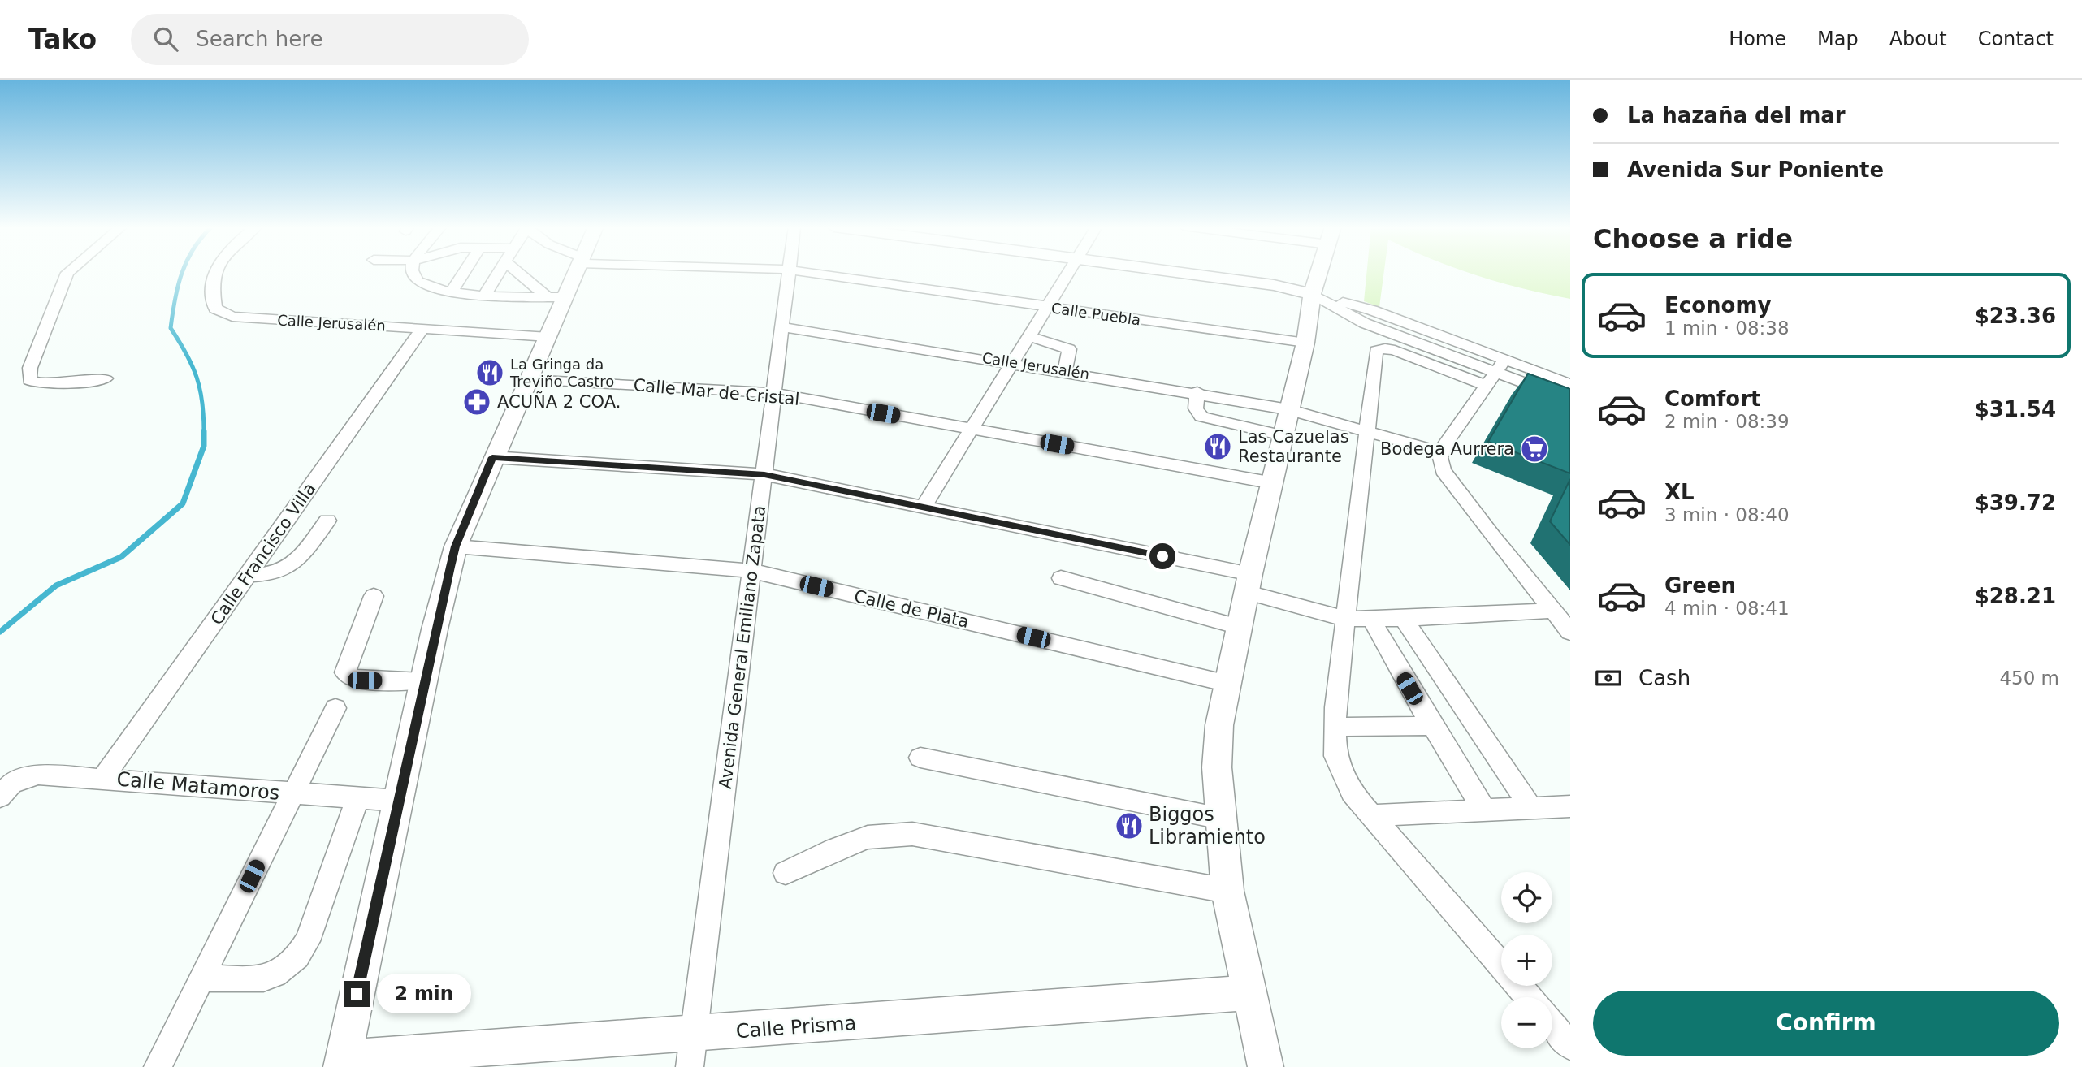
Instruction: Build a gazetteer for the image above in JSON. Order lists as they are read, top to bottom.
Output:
{
  "streets": {
    "main road": ["Calle Prisma"],
    "street": [
      "Calle Puebla",
      "Calle Jerusalén",
      "Calle Mar de Cristal",
      "Calle Francisco Villa",
      "Calle de Plata",
      "Avenida General Emiliano Zapata",
      "Calle Matamoros"
    ]
  },
  "crossings": [
    ["Calle Jerusalén", "Calle Francisco Villa"],
    ["Calle Jerusalén", "Avenida General Emiliano Zapata"],
    ["Calle Mar de Cristal", "Avenida General Emiliano Zapata"],
    ["Calle Francisco Villa", "Calle Matamoros"],
    ["Calle de Plata", "Avenida General Emiliano Zapata"],
    ["Avenida General Emiliano Zapata", "Calle Prisma"]
  ],
  "places": {
    "restaurant": ["La Gringa da Treviño Castro", "Las Cazuelas Restaurante", "Biggos Libramiento"],
    "pharmacy": ["ACUÑA 2 COA."],
    "supermarket": ["Bodega Aurrera"]
  },
  "page": {
    "header": "Tako",
    "search": "Search here",
    "nav": [
      "Home",
      "Map",
      "About",
      "Contact"
    ],
    "banner": ["La hazaña del mar", "Avenida Sur Poniente"],
    "heading": "Choose a ride",
    "list": [
      {
        "name": "Economy",
        "note": "1 min · 08:38",
        "value": "$23.36"
      },
      {
        "name": "Comfort",
        "note": "2 min · 08:39",
        "value": "$31.54"
      },
      {
        "name": "XL",
        "note": "3 min · 08:40",
        "value": "$39.72"
      },
      {
        "name": "Green",
        "note": "4 min · 08:41",
        "value": "$28.21"
      }
    ],
    "pay": ["Cash", "450 m"],
    "map_buttons": ["+", "−"],
    "bubble": "2 min",
    "buttons": "Confirm"
  }
}
